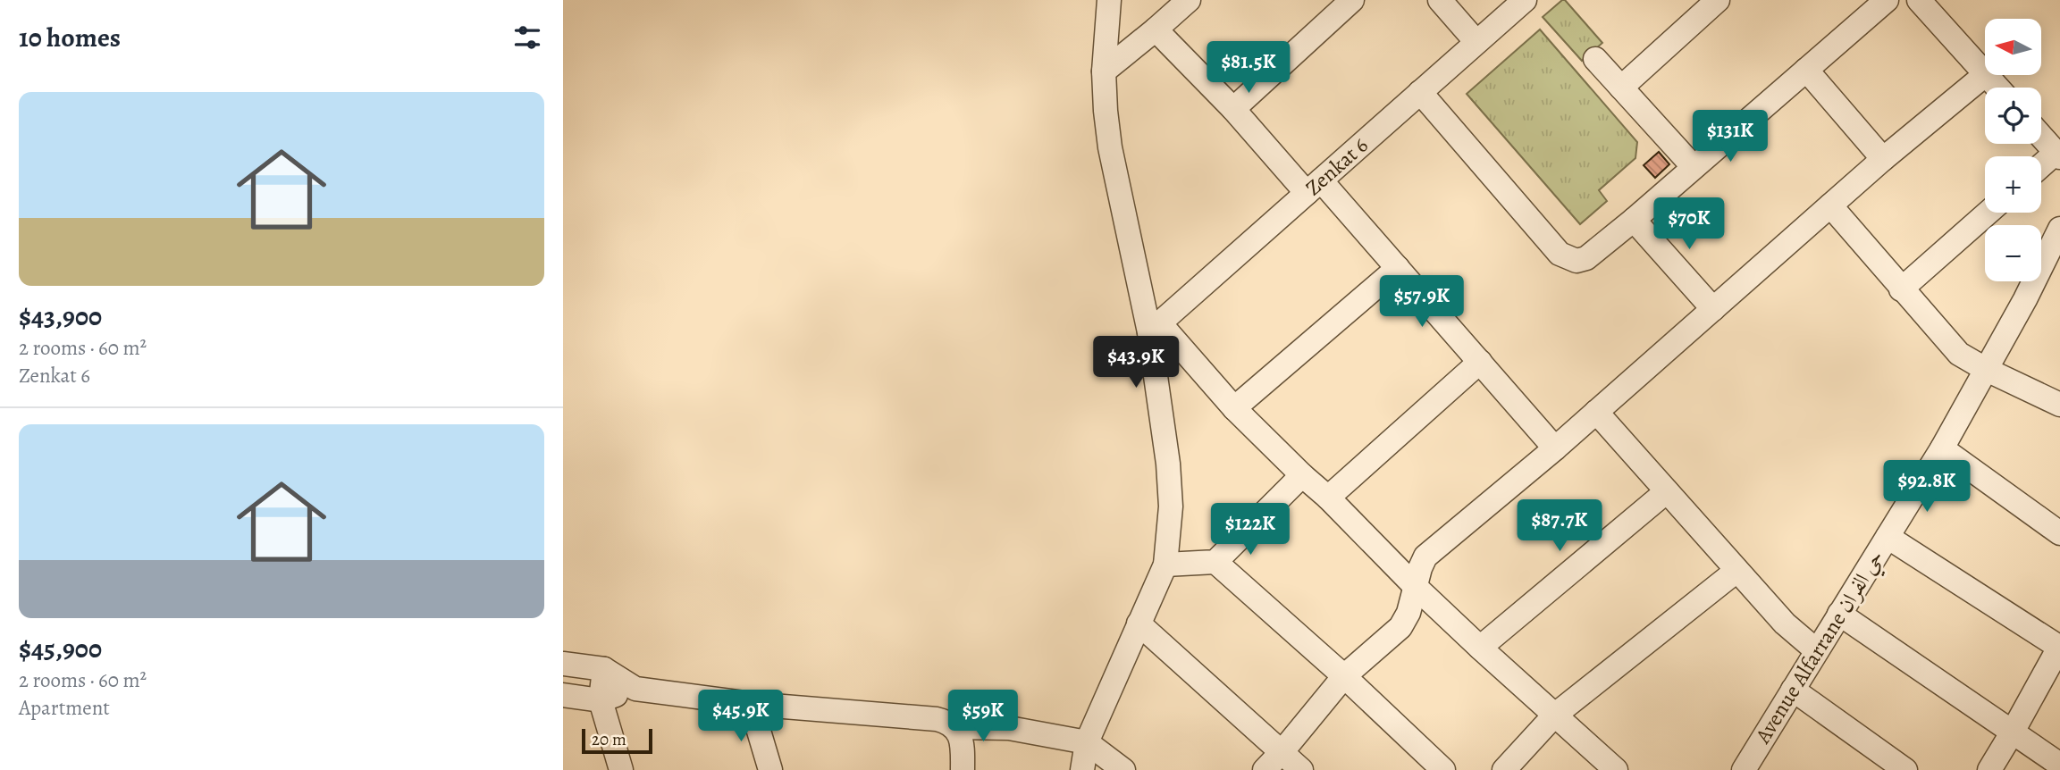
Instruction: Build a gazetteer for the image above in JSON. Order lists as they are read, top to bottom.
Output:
{
  "streets": {
    "street": ["Zenkat 6", "Avenue Alfarrane حي الفران"]
  },
  "scale_bar": "20 m",
  "north": "left",
  "page": {
    "heading": "10 homes",
    "map_buttons": ["+", "−"],
    "price": [
      "$81.5K",
      "$131K",
      "$70K",
      "$57.9K",
      "$43.9K",
      "$92.8K",
      "$87.7K",
      "$122K",
      "$45.9K",
      "$59K"
    ],
    "list": [
      {
        "name": "$43,900",
        "note": "2 rooms · 60 m² · Zenkat 6"
      },
      {
        "name": "$45,900",
        "note": "2 rooms · 60 m² · Apartment"
      }
    ],
    "scale": "20 m"
  }
}
